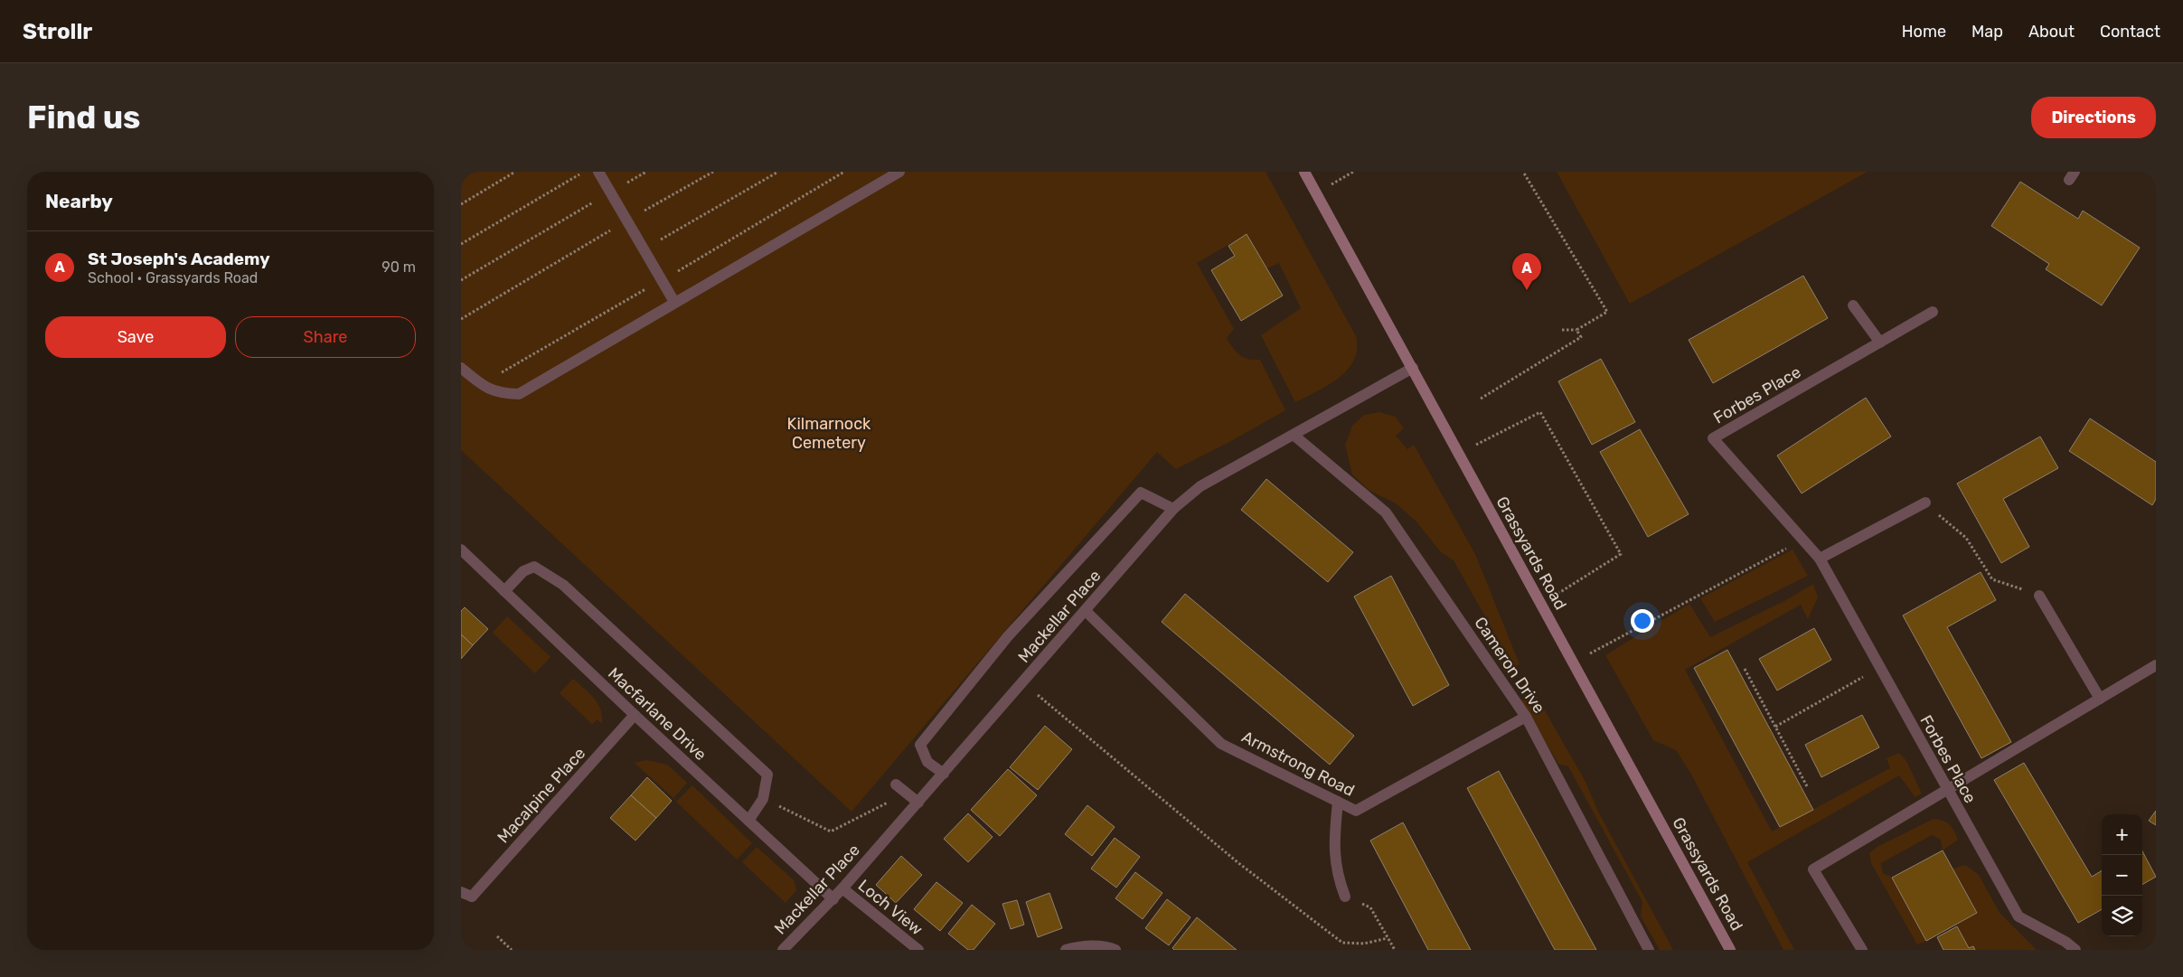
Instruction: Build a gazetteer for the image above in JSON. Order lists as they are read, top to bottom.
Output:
{
  "streets": {
    "main road": ["Grassyards Road"],
    "street": [
      "Forbes Place",
      "Mackellar Place",
      "Cameron Drive",
      "Macfarlane Drive",
      "Armstrong Road",
      "Macalpine Place",
      "Loch View"
    ]
  },
  "crossings": [
    ["Grassyards Road", "Mackellar Place"],
    ["Mackellar Place", "Cameron Drive"],
    ["Mackellar Place", "Macfarlane Drive"],
    ["Mackellar Place", "Armstrong Road"],
    ["Mackellar Place", "Loch View"],
    ["Cameron Drive", "Armstrong Road"],
    ["Macfarlane Drive", "Macalpine Place"]
  ],
  "parks": ["Kilmarnock Cemetery"],
  "page": {
    "header": "Strollr",
    "nav": [
      "Home",
      "Map",
      "About",
      "Contact"
    ],
    "buttons": [
      "Directions",
      ["Save", "Share"]
    ],
    "title": "Find us",
    "heading": "Nearby",
    "list": [
      {
        "mark": "A",
        "name": "St Joseph's Academy",
        "note": "School · Grassyards Road",
        "value": "90 m"
      }
    ],
    "pins": "A",
    "map_buttons": ["+", "−"]
  }
}
